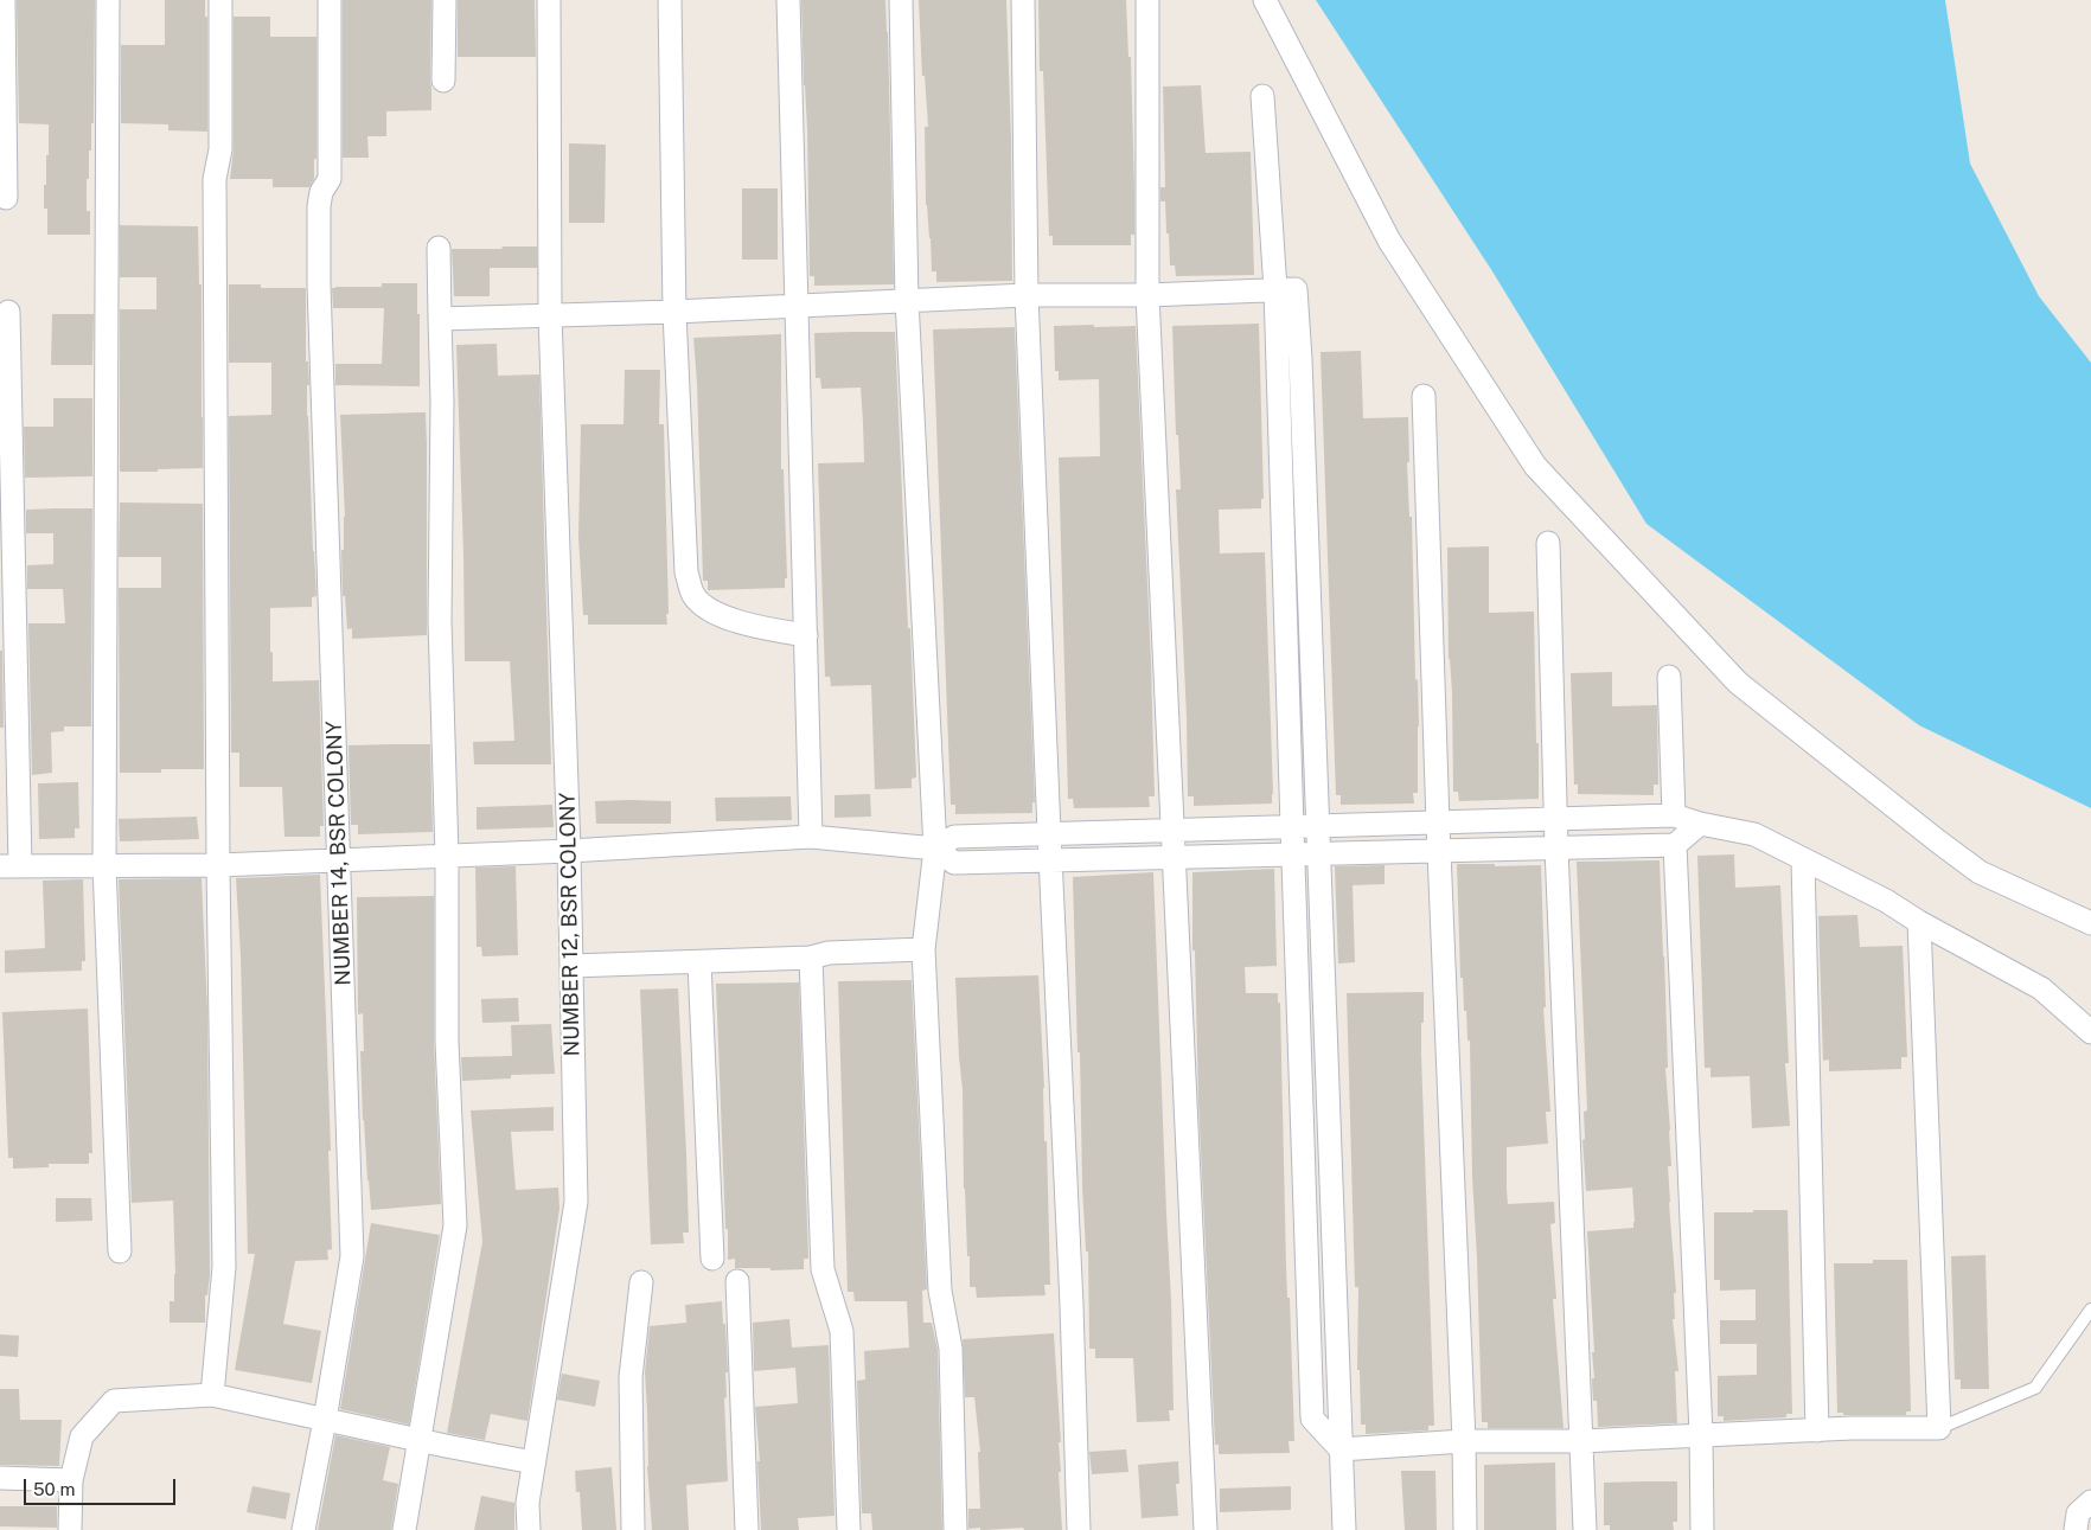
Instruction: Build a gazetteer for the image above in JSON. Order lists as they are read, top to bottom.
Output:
{
  "streets": {
    "street": ["NUMBER 14, BSR COLONY", "NUMBER 12, BSR COLONY"]
  },
  "scale_bar": "50 m"
}
